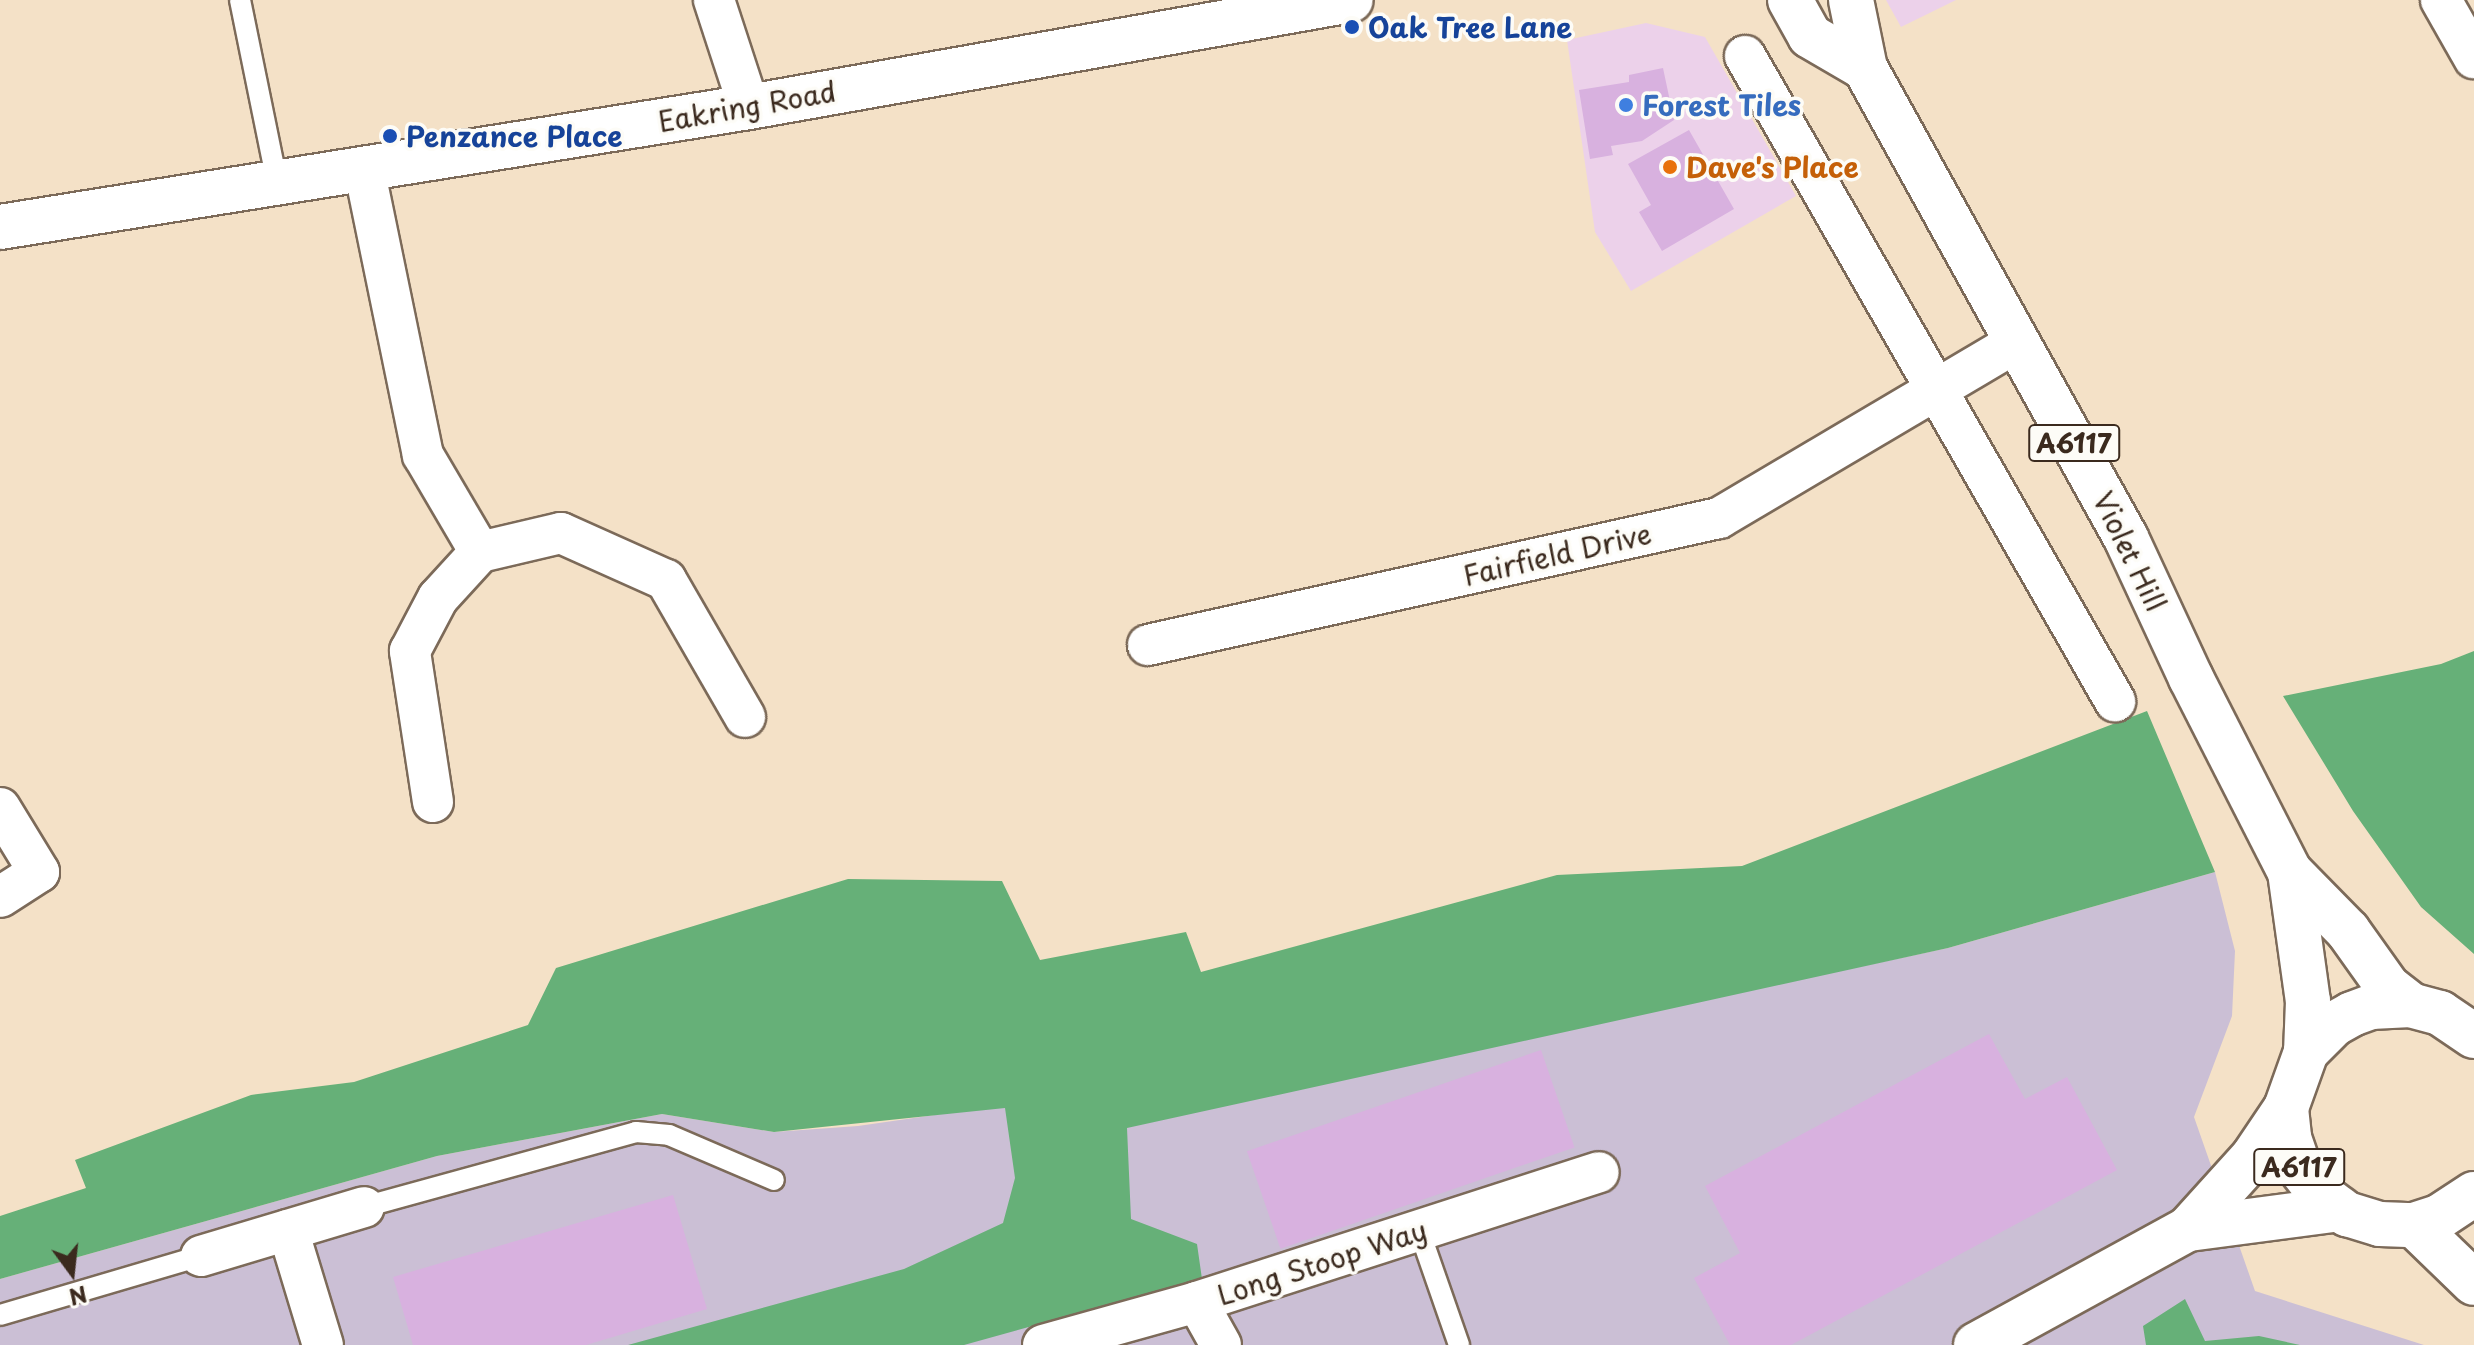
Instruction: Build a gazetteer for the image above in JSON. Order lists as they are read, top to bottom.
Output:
{
  "streets": {
    "main road": ["Eakring Road", "A6117", "Violet Hill"],
    "street": ["Fairfield Drive", "Long Stoop Way"]
  },
  "crossings": [
    ["A6117", "Violet Hill"],
    ["Violet Hill", "Fairfield Drive"]
  ],
  "places": [
    "Oak Tree Lane",
    "Forest Tiles",
    "Penzance Place",
    "Dave's Place"
  ],
  "north": "bottom"
}
